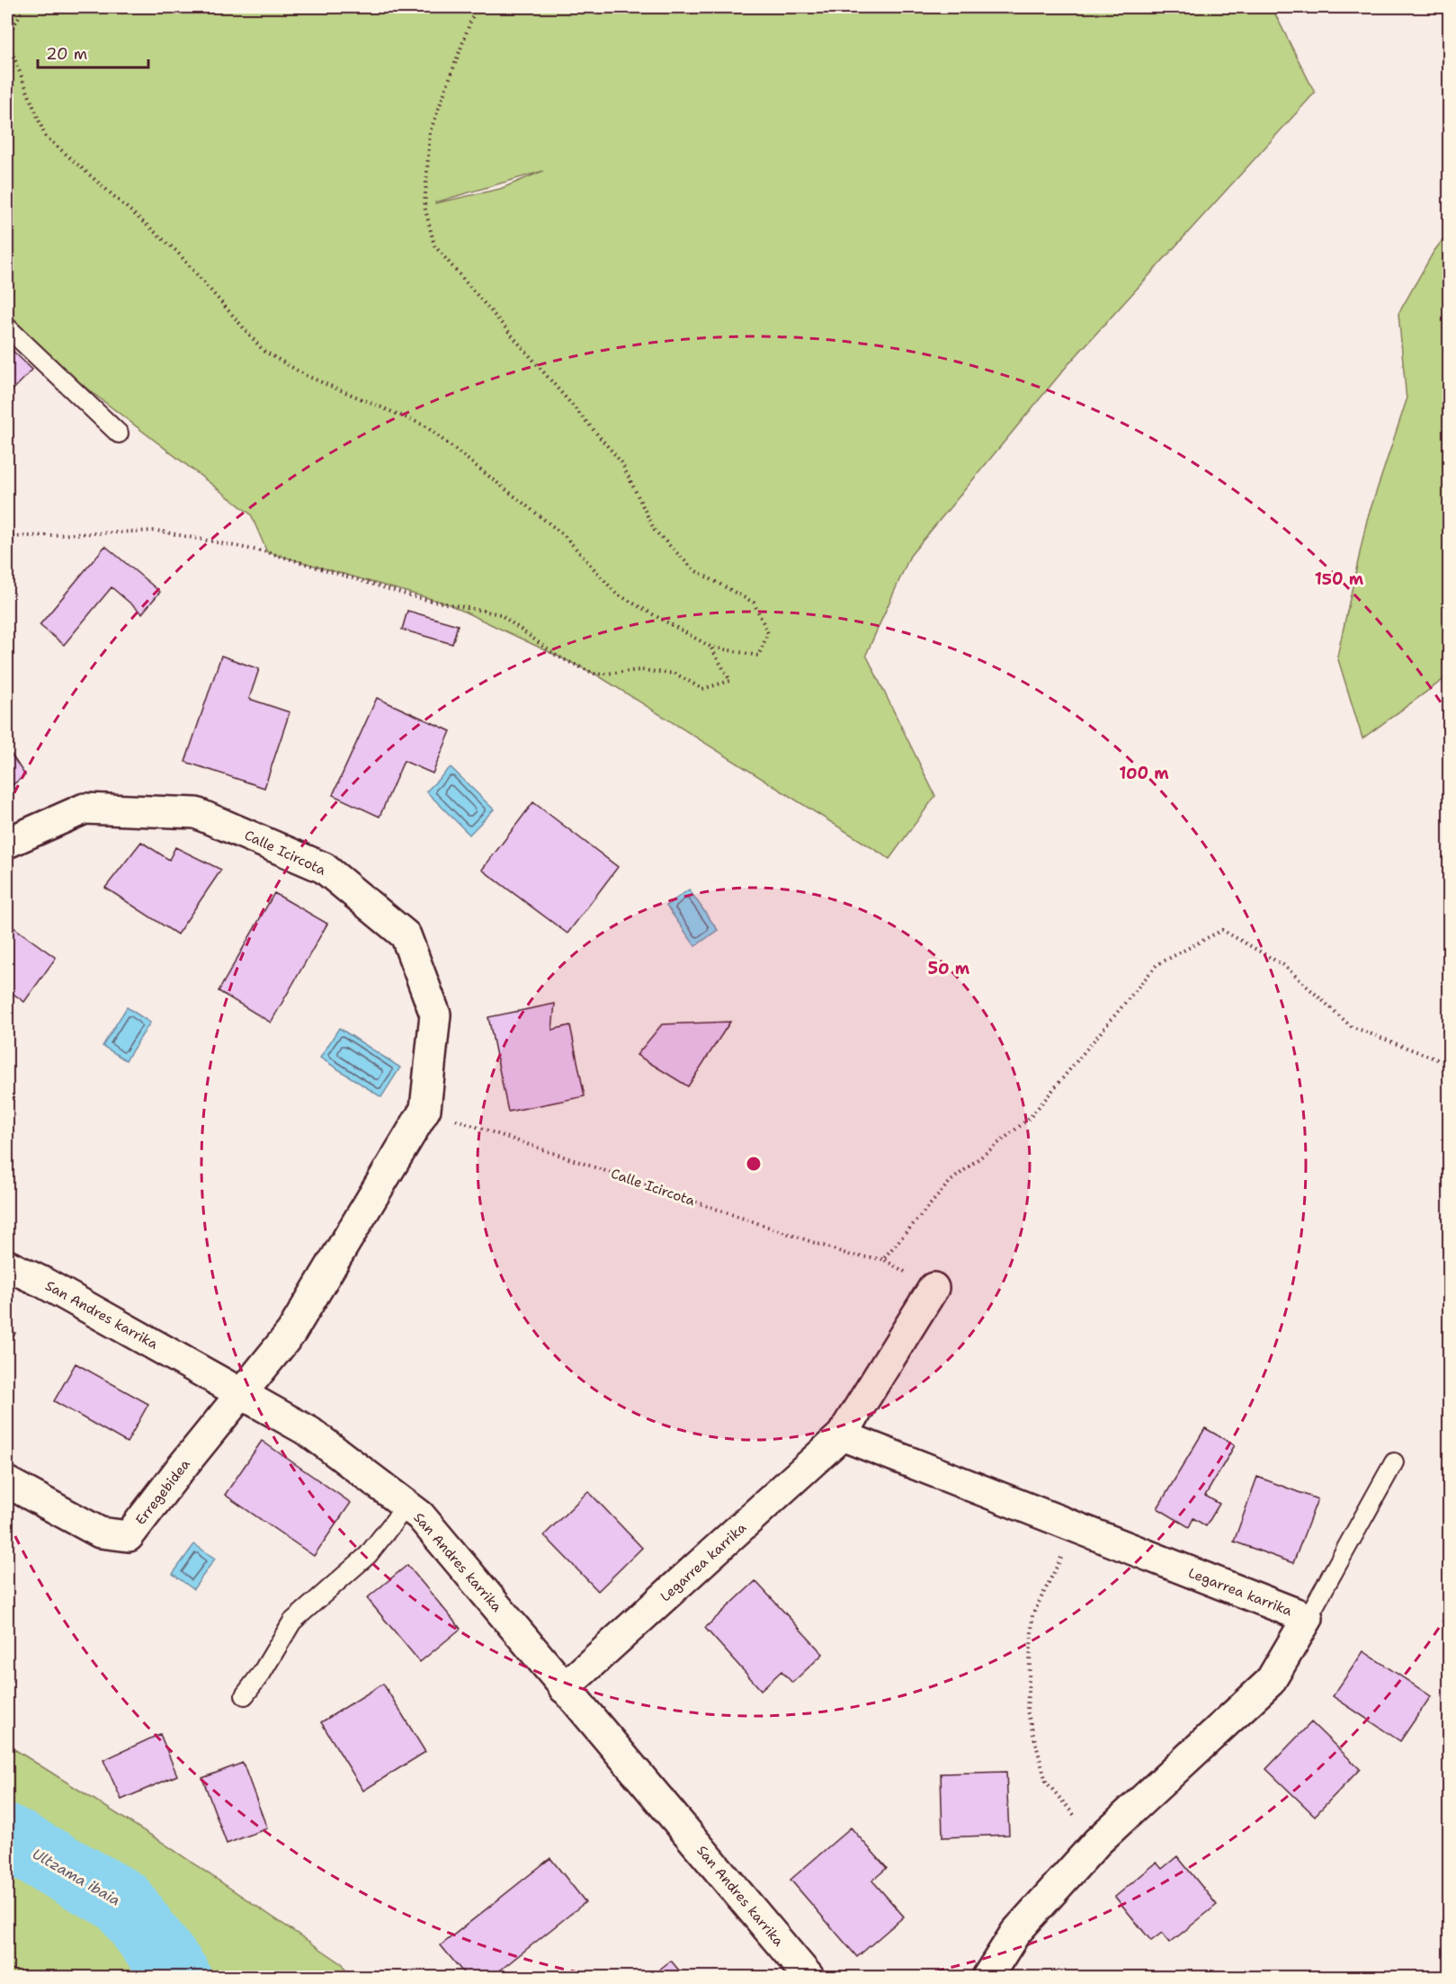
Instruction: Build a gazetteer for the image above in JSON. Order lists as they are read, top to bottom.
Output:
{
  "streets": {
    "street": [
      "Calle Icircota",
      "San Andres karrika",
      "Erregebidea",
      "Legarrea karrika"
    ]
  },
  "crossings": [
    ["Calle Icircota", "San Andres karrika"],
    ["Calle Icircota", "Erregebidea"],
    ["San Andres karrika", "Erregebidea"],
    ["San Andres karrika", "Legarrea karrika"]
  ],
  "water": ["Ultzama ibaia"],
  "scale_bar": "20 m",
  "rings": ["150 m", "100 m", "50 m"]
}
